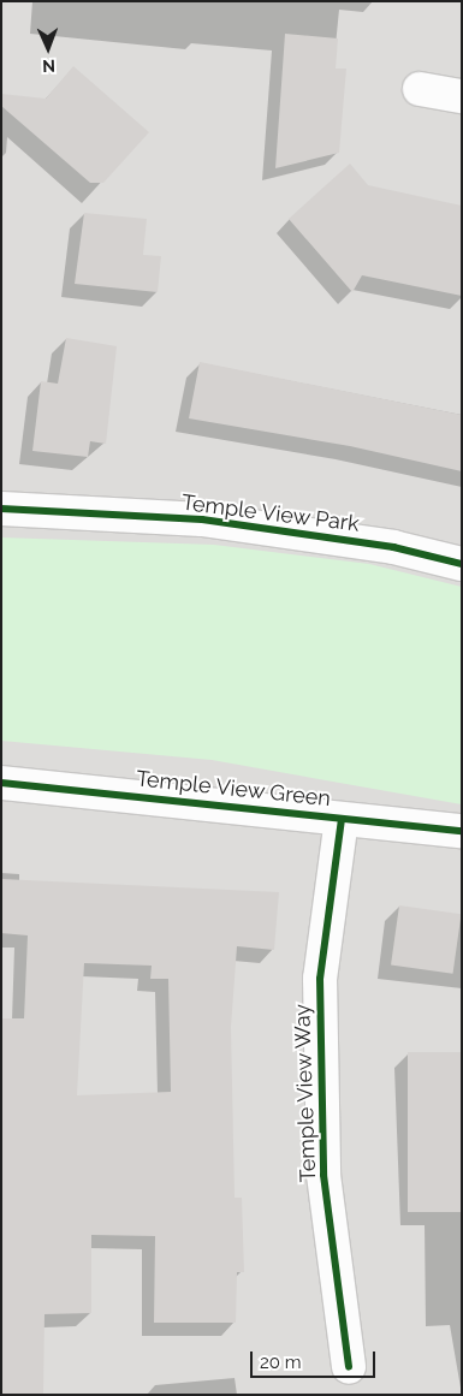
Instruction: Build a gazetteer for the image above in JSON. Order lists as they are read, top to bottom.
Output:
{
  "streets": {
    "street": ["Temple View Park", "Temple View Green", "Temple View Way"]
  },
  "crossings": [
    ["Temple View Green", "Temple View Way"]
  ],
  "scale_bar": "20 m",
  "north": "bottom"
}
